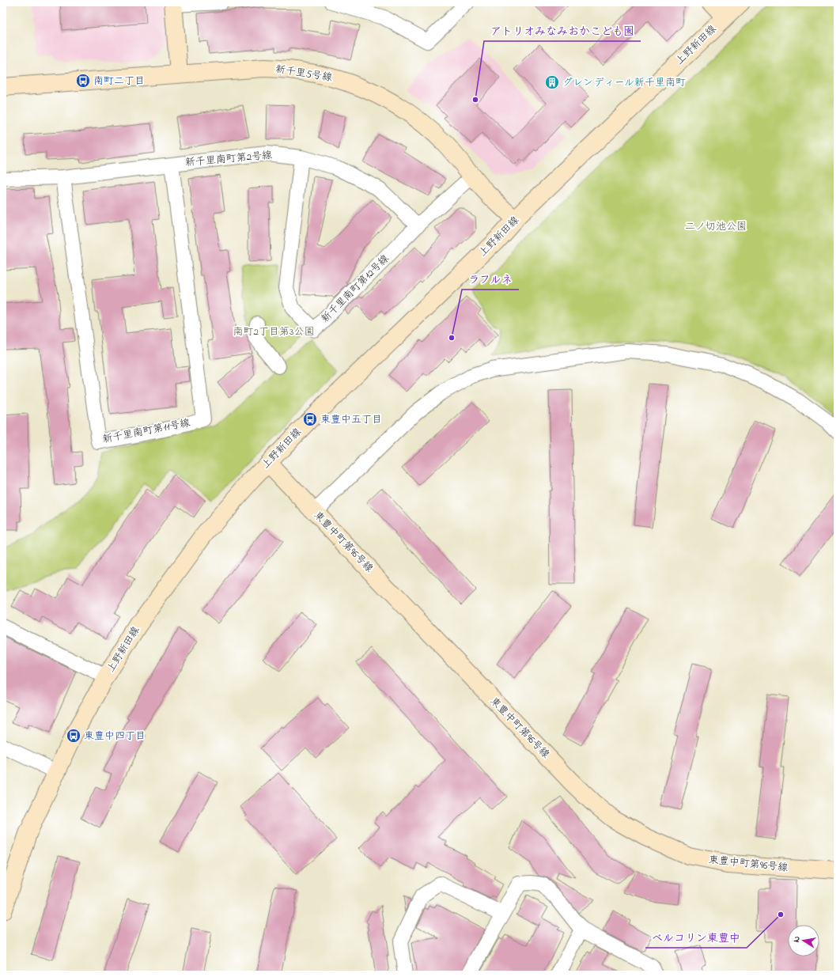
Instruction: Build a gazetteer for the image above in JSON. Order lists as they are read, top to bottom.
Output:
{
  "streets": {
    "street": [
      "上野新田線",
      "新千里5号線",
      "新千里南町第2号線",
      "新千里南町第12号線",
      "新千里南町第11号線",
      "東豊中町第96号線"
    ]
  },
  "crossings": [
    ["上野新田線", "新千里5号線"],
    ["上野新田線", "東豊中町第96号線"],
    ["新千里南町第2号線", "新千里南町第12号線"],
    ["新千里南町第2号線", "新千里南町第11号線"]
  ],
  "parks": ["二ノ切池公園", "南町2丁目第3公園"],
  "places": {
    "bus stop": ["南町二丁目", "東豊中五丁目", "東豊中四丁目"],
    "building": ["グレンディール新千里南町"],
    "other": ["アトリオみなみおかこども園", "ラフルネ", "ベルコリン東豊中"]
  },
  "north": "left"
}
